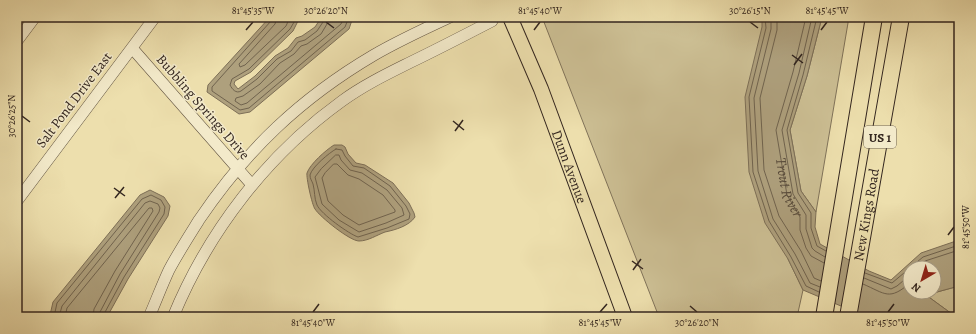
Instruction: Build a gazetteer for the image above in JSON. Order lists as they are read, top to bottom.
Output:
{
  "streets": {
    "highway": ["US 1", "New Kings Road"],
    "main road": ["Dunn Avenue"],
    "street": ["Salt Pond Drive East", "Bubbling Springs Drive"]
  },
  "crossings": [
    ["Salt Pond Drive East", "Bubbling Springs Drive"]
  ],
  "water": ["Trout River"],
  "north": "bottom left",
  "coordinates": [
    "81°45'35\"W",
    "30°26'20\"N",
    "81°45'40\"W",
    "30°26'15\"N",
    "81°45'45\"W",
    "30°26'25\"N",
    "81°45'50\"W"
  ]
}
